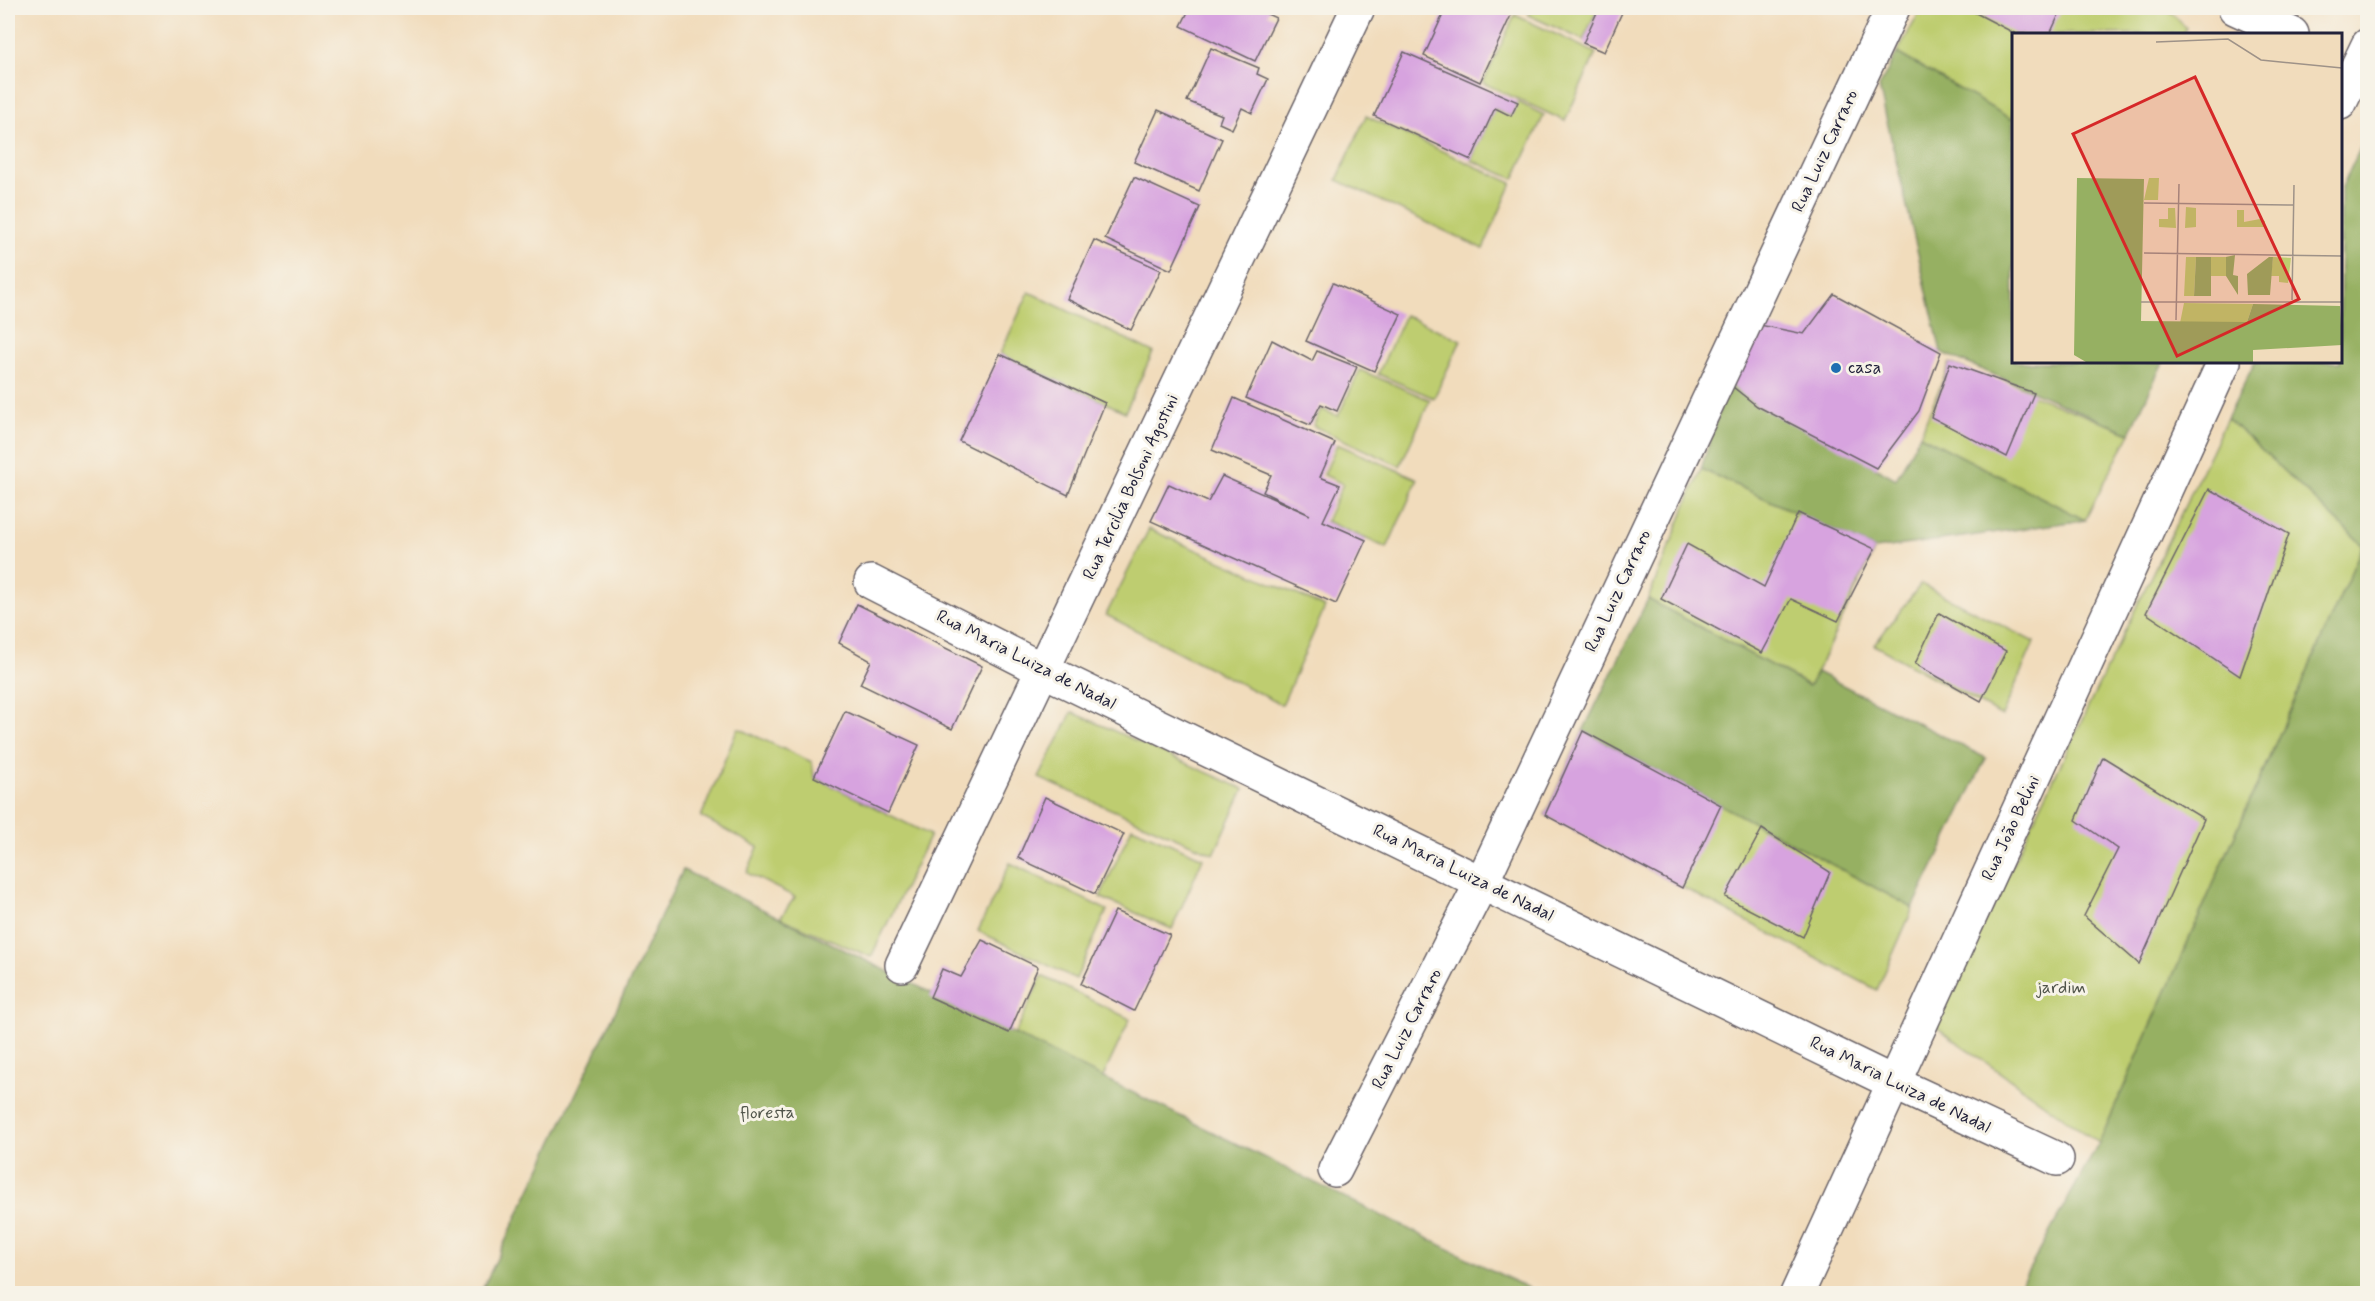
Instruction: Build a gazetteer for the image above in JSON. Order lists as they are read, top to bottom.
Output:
{
  "streets": {
    "street": [
      "Rua Luiz Carraro",
      "Rua Tercilia Bolsoni Agostini",
      "Rua Maria Luiza de Nadal",
      "Rua João Belini"
    ]
  },
  "crossings": [
    ["Rua Luiz Carraro", "Rua Maria Luiza de Nadal"],
    ["Rua Tercilia Bolsoni Agostini", "Rua Maria Luiza de Nadal"],
    ["Rua Maria Luiza de Nadal", "Rua João Belini"]
  ],
  "parks": ["jardim", "floresta"],
  "places": ["casa"]
}
